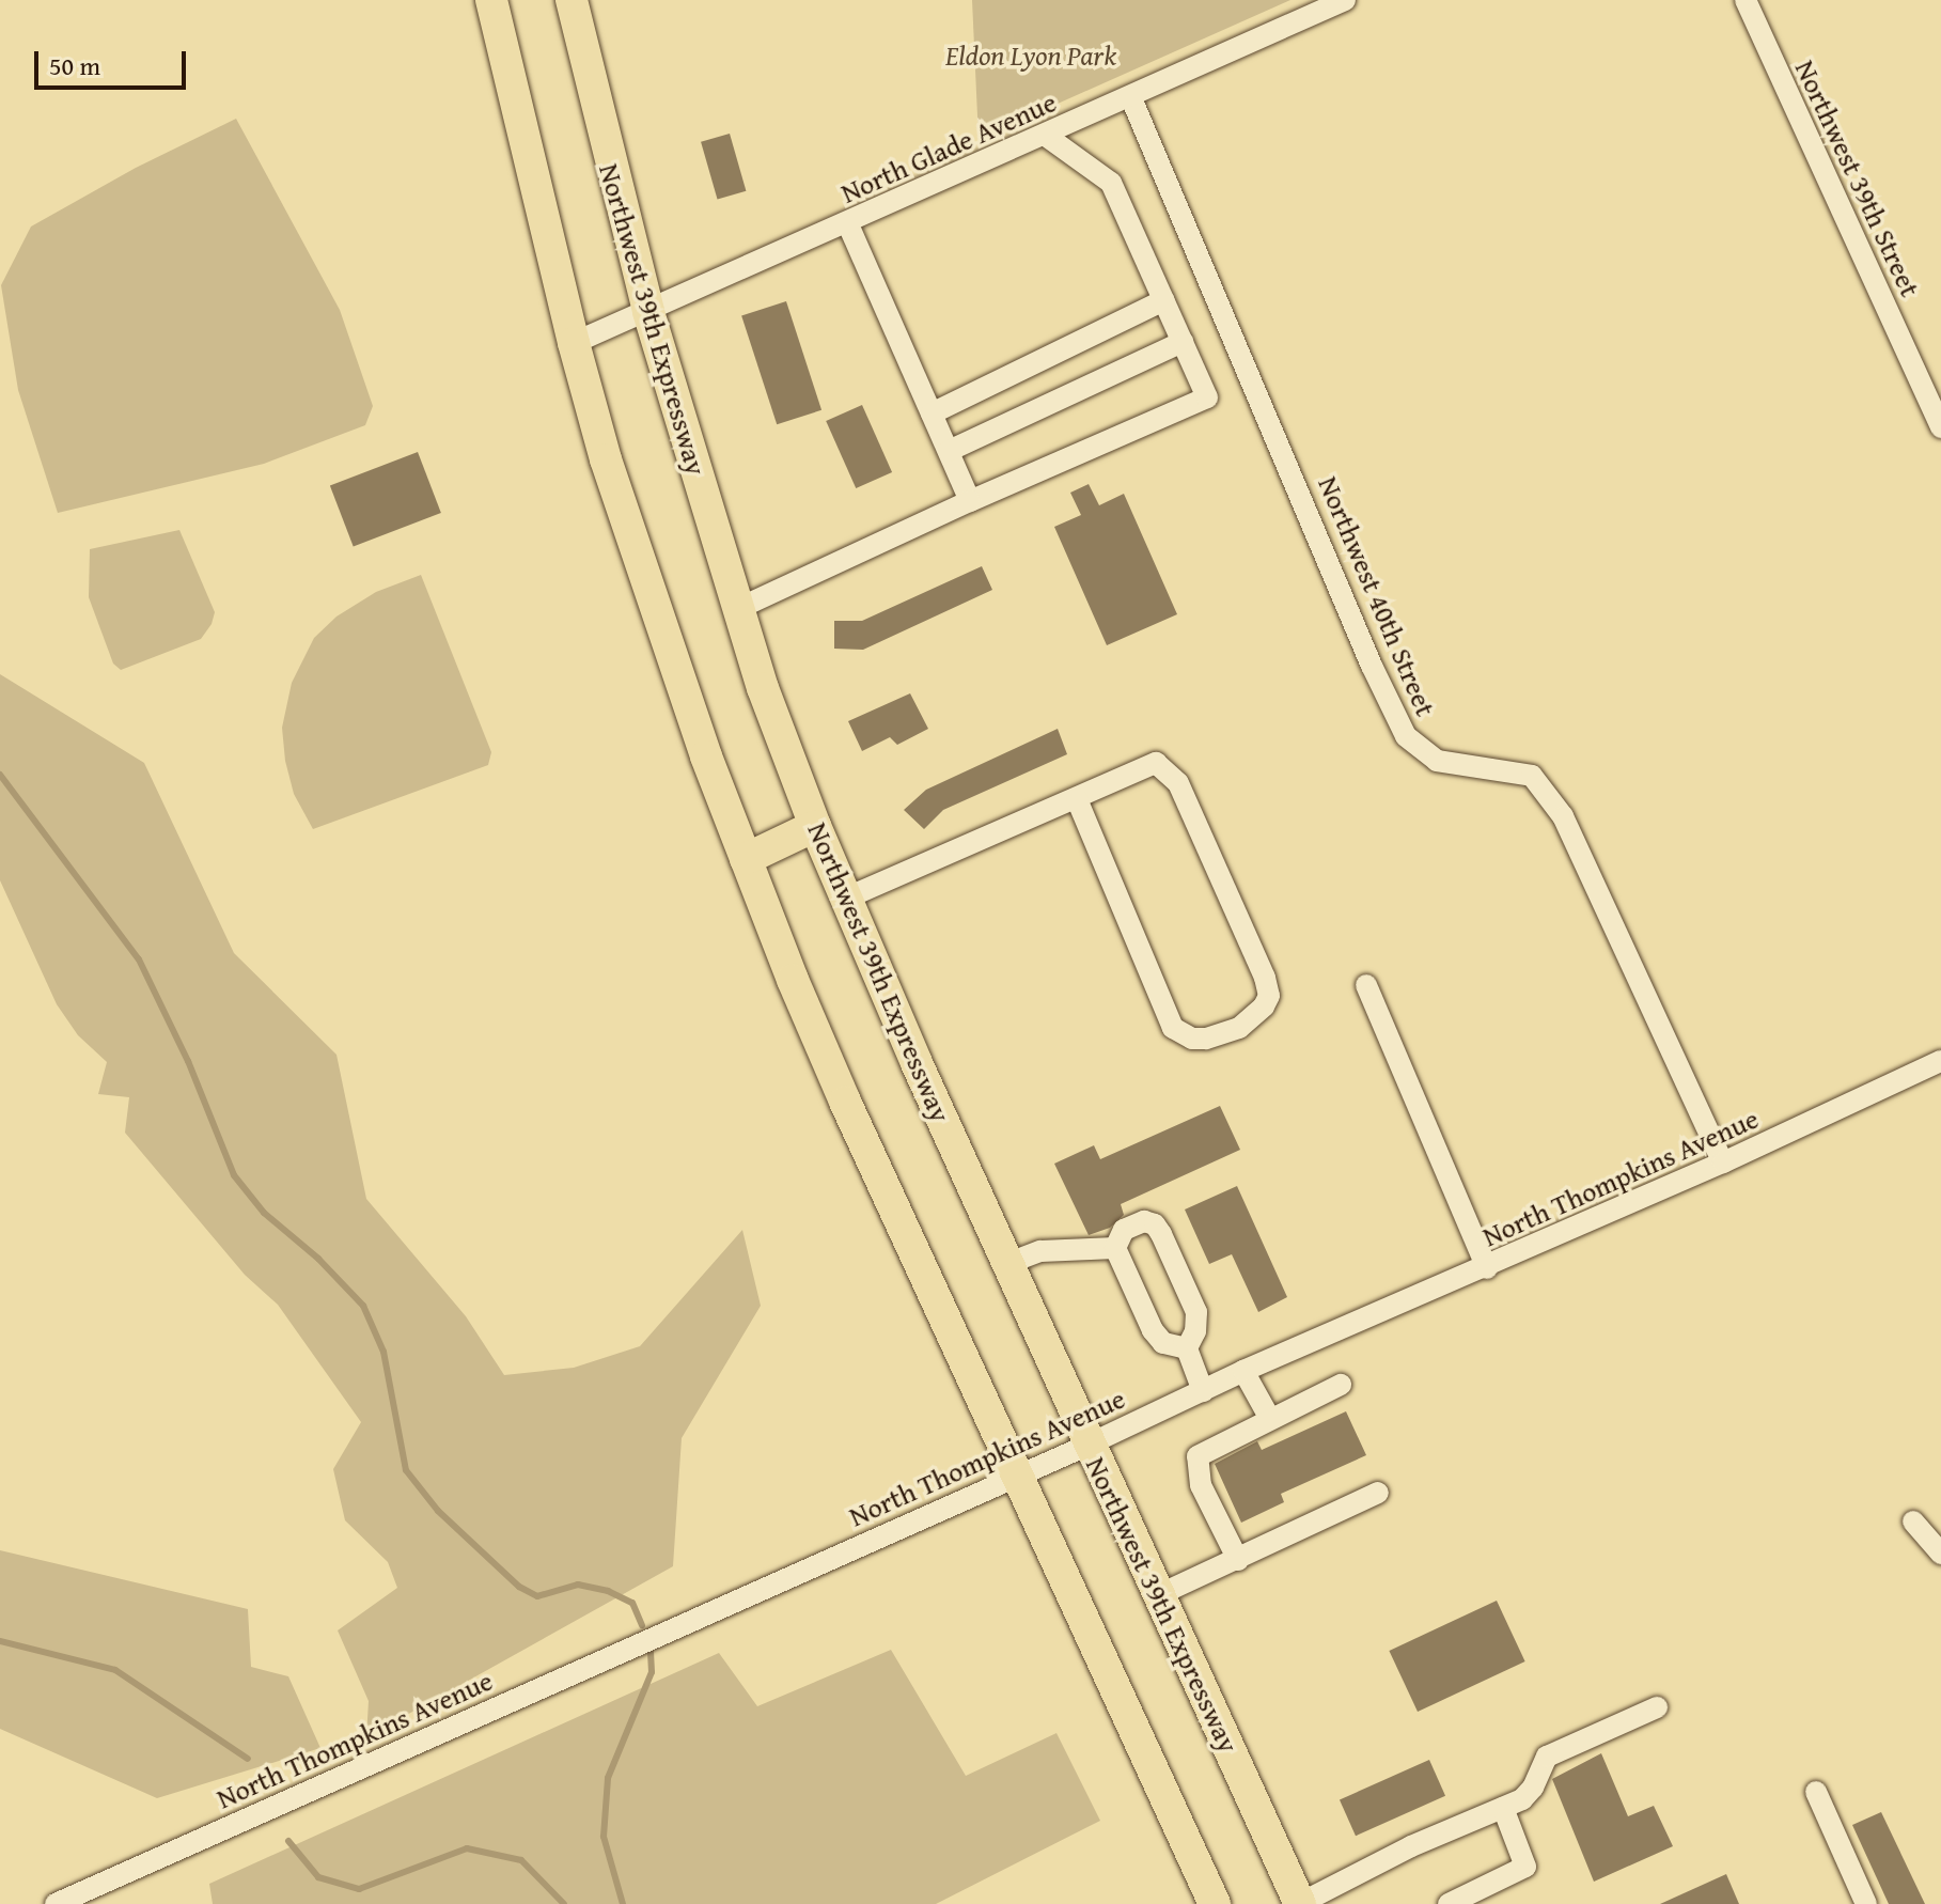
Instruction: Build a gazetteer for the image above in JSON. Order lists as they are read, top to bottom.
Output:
{
  "streets": {
    "highway": ["Northwest 39th Expressway"],
    "street": [
      "North Glade Avenue",
      "Northwest 39th Street",
      "Northwest 40th Street",
      "North Thompkins Avenue"
    ]
  },
  "crossings": [
    ["North Glade Avenue", "Northwest 39th Expressway"],
    ["North Glade Avenue", "Northwest 40th Street"],
    ["Northwest 39th Expressway", "North Thompkins Avenue"],
    ["Northwest 40th Street", "North Thompkins Avenue"]
  ],
  "parks": ["Eldon Lyon Park"],
  "scale_bar": "50 m"
}
